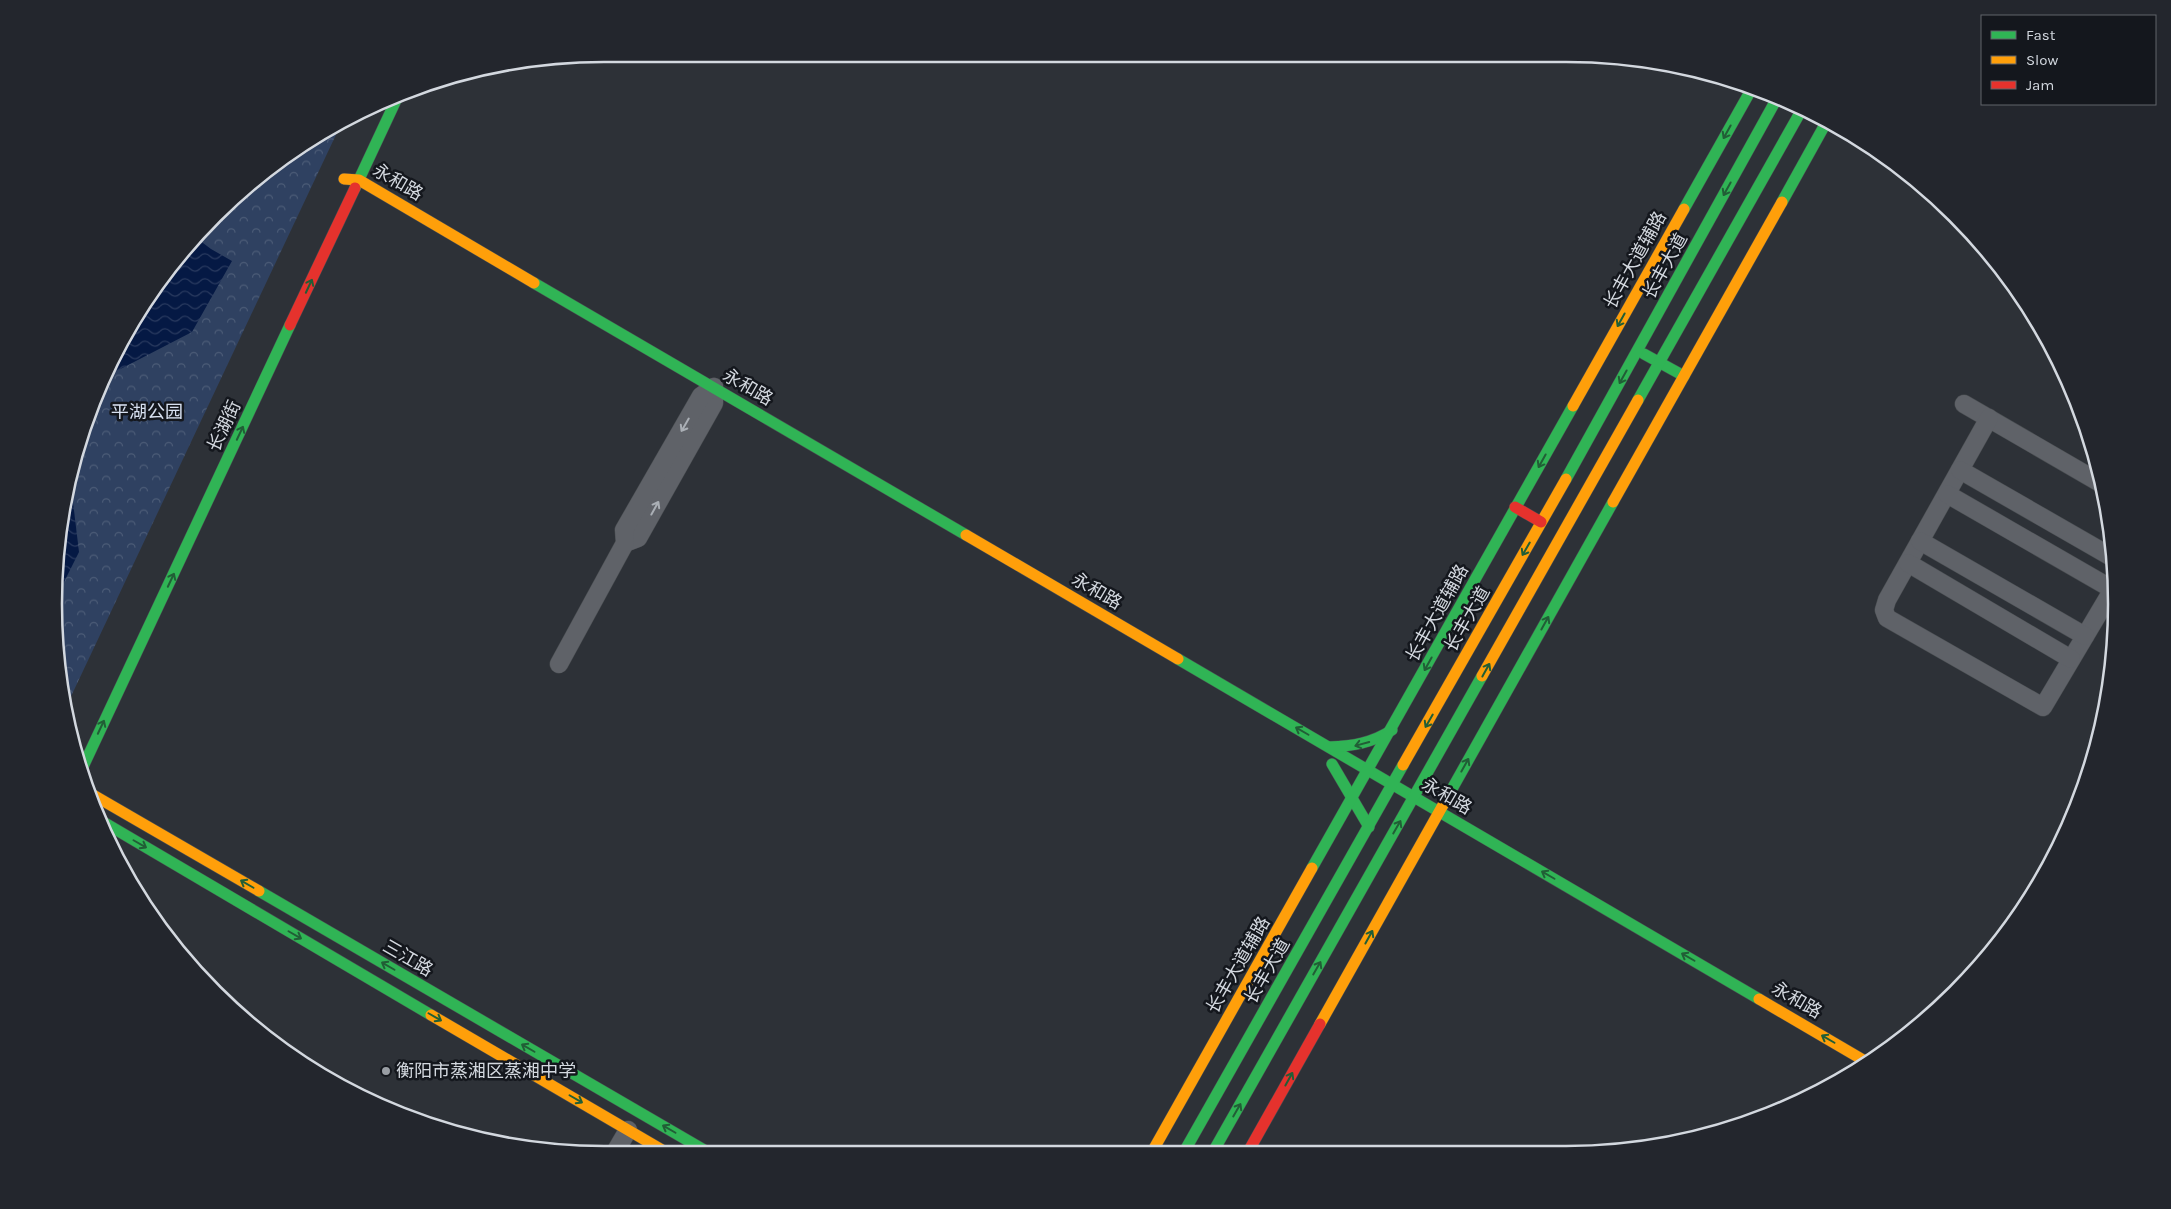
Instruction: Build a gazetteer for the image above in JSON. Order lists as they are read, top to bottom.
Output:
{
  "streets": {
    "main road": [
      "永和路",
      "长丰大道辅路",
      "长丰大道",
      "长湖街",
      "三江路"
    ]
  },
  "crossings": [
    ["永和路", "长丰大道辅路"],
    ["永和路", "长丰大道"],
    ["永和路", "长湖街"],
    ["长丰大道辅路", "长丰大道"]
  ],
  "one_way": ["永和路", "长湖街"],
  "parks": ["平湖公园"],
  "places": ["衡阳市蒸湘区蒸湘中学"],
  "legend": ["Fast", "Slow", "Jam"]
}
